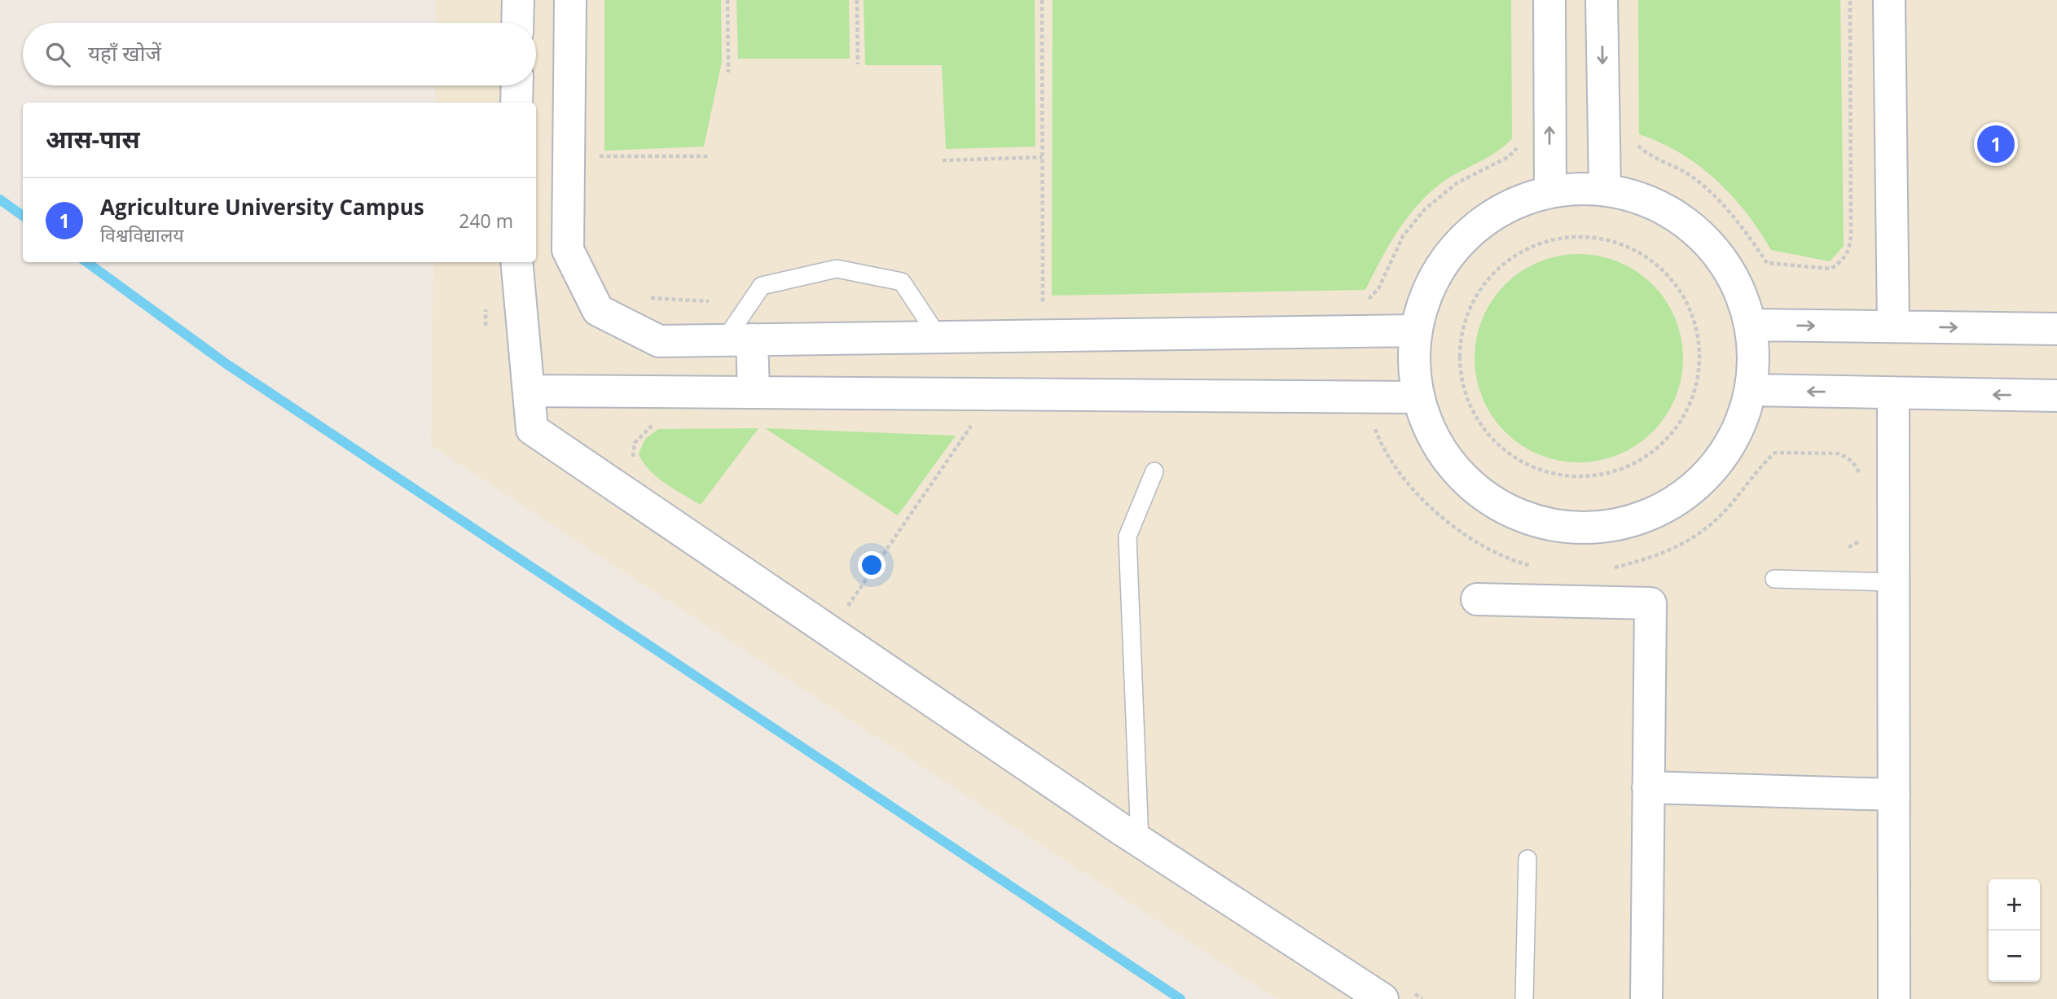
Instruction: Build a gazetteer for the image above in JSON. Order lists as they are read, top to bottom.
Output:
{
  "page": {
    "search": "यहाँ खोजें",
    "heading": "आस-पास",
    "pins": "1",
    "list": [
      {
        "mark": "1",
        "name": "Agriculture University Campus",
        "note": "विश्वविद्यालय",
        "value": "240 m"
      }
    ],
    "map_buttons": ["+", "−"]
  }
}
